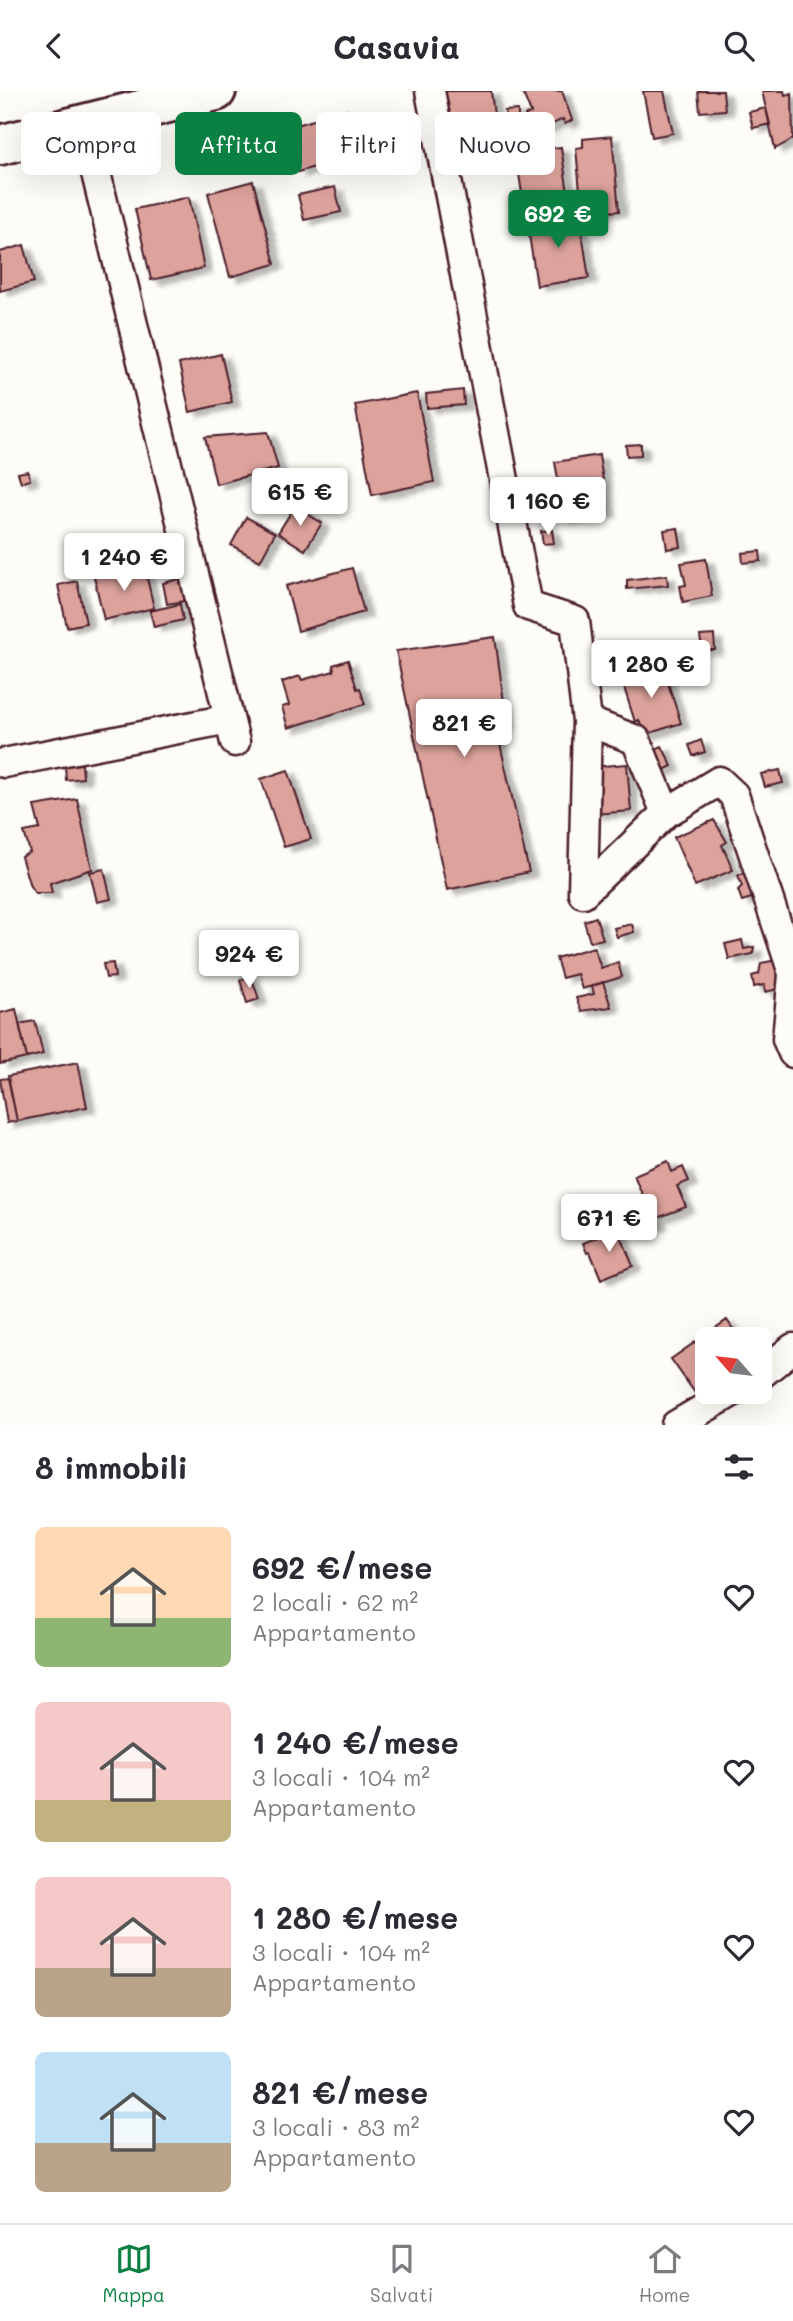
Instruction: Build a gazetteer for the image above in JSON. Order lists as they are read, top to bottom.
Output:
{
  "north": "top left",
  "page": {
    "header": "Casavia",
    "chip": [
      "Compra",
      "Affitta",
      "Filtri",
      "Nuovo"
    ],
    "price": [
      "692 €",
      "615 €",
      "1 160 €",
      "1 240 €",
      "1 280 €",
      "821 €",
      "924 €",
      "671 €"
    ],
    "heading": "8 immobili",
    "list": [
      {
        "name": "692 €/mese",
        "note": "2 locali · 62 m² · Appartamento"
      },
      {
        "name": "1 240 €/mese",
        "note": "3 locali · 104 m² · Appartamento"
      },
      {
        "name": "1 280 €/mese",
        "note": "3 locali · 104 m² · Appartamento"
      },
      {
        "name": "821 €/mese",
        "note": "3 locali · 83 m² · Appartamento"
      }
    ],
    "tabs": ["Mappa", "Salvati", "Home"]
  }
}
